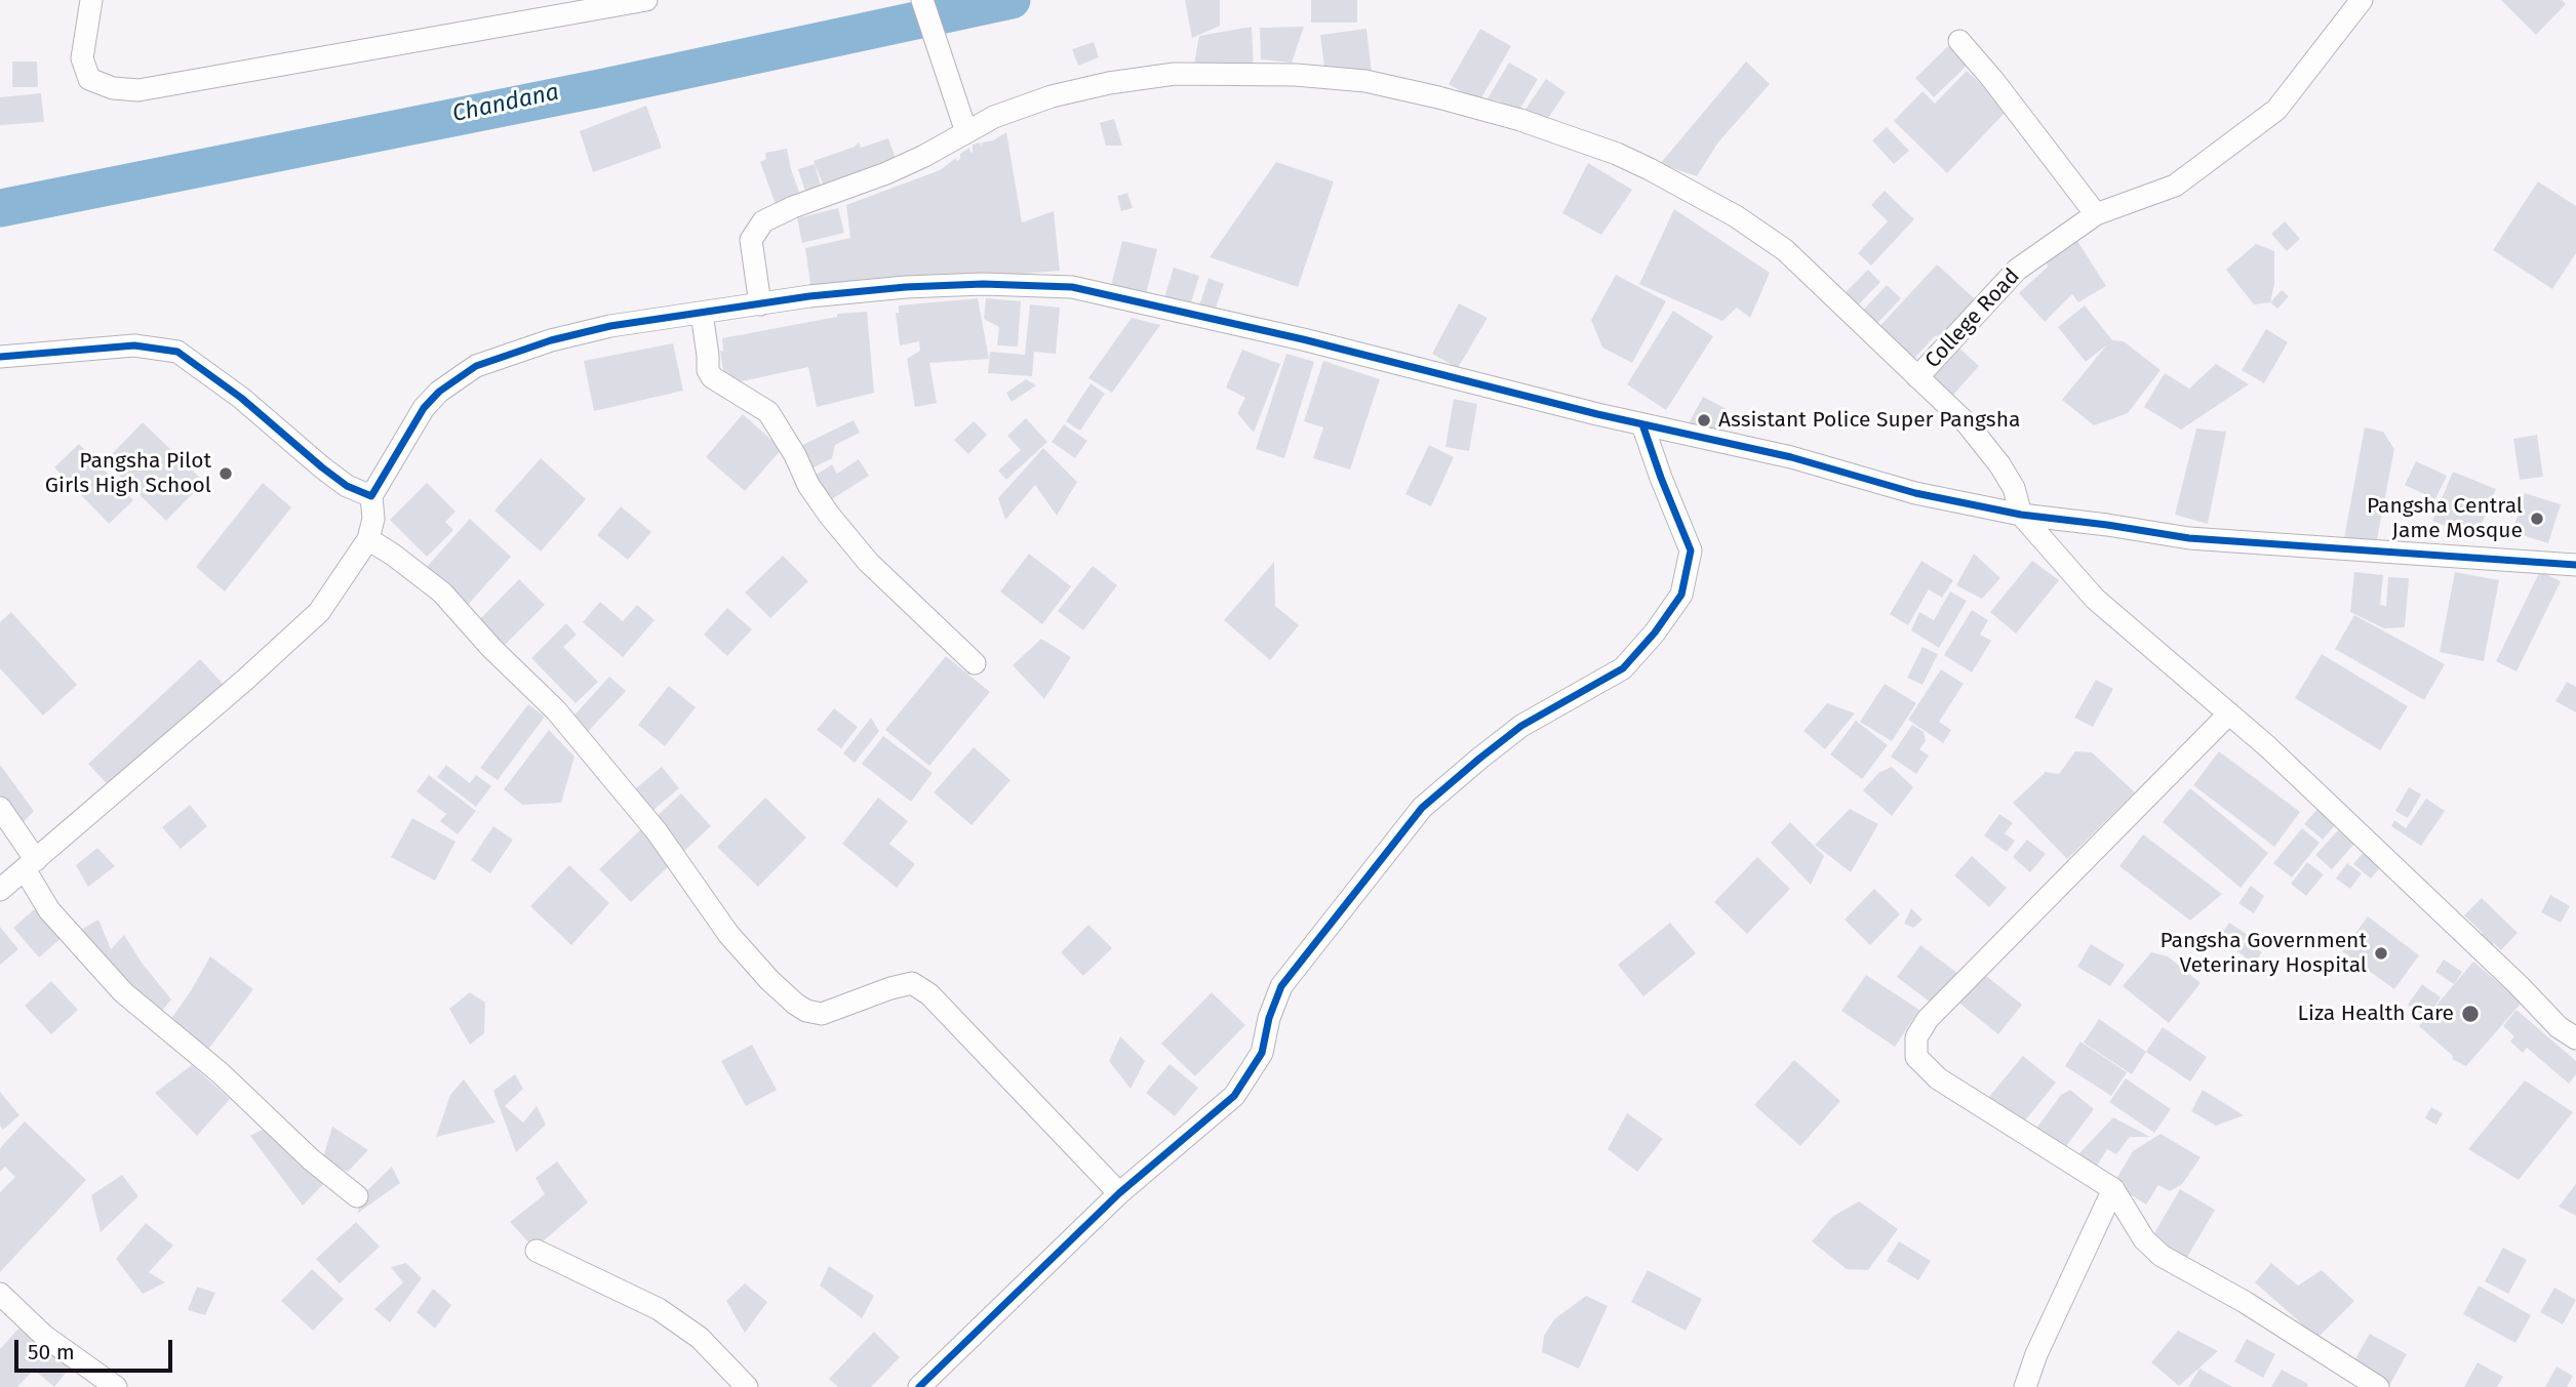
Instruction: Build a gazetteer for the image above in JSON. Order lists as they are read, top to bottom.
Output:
{
  "streets": {
    "street": ["College Road"]
  },
  "water": ["Chandana"],
  "places": [
    "Assistant Police Super Pangsha",
    "Pangsha Pilot Girls High School",
    "Pangsha Central Jame Mosque",
    "Pangsha Government Veterinary Hospital",
    "Liza Health Care"
  ],
  "scale_bar": "50 m"
}
